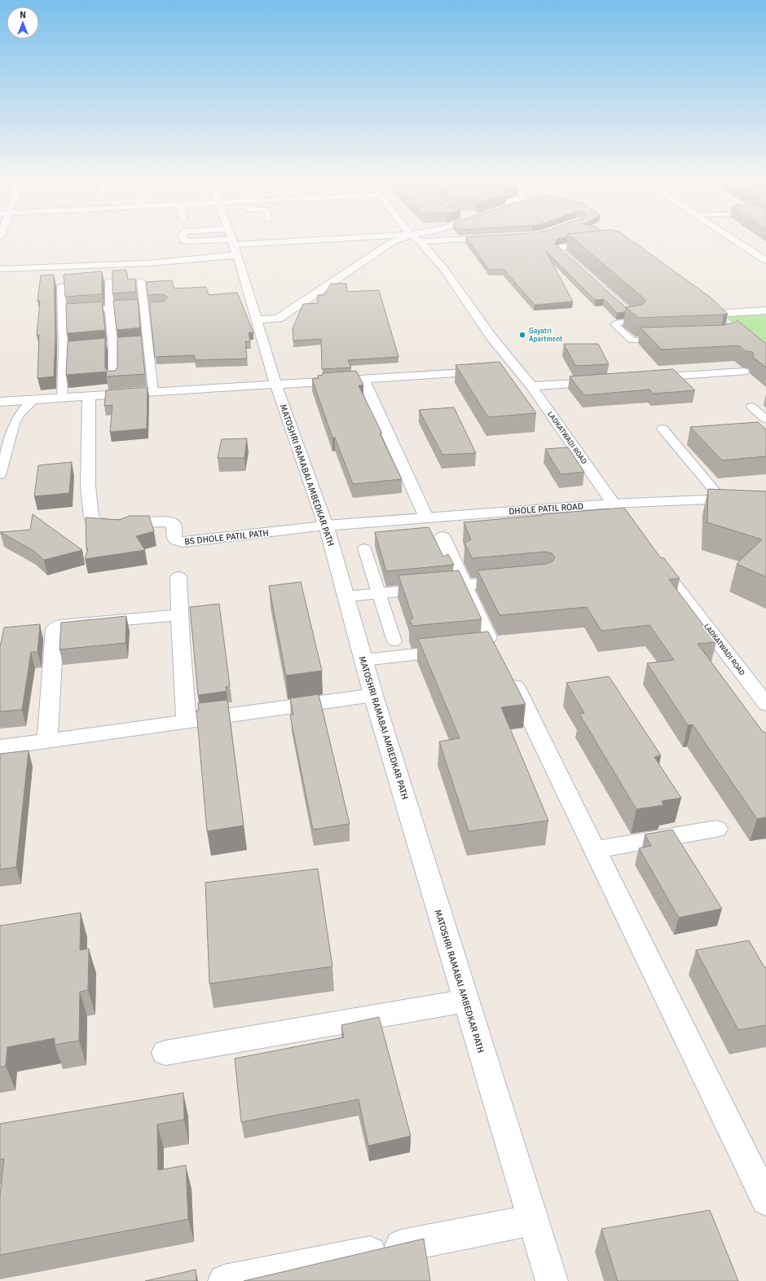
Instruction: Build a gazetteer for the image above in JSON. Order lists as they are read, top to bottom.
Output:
{
  "streets": {
    "street": [
      "LADKATWADI ROAD",
      "MATOSHRI RAMABAI AMBEDKAR PATH",
      "DHOLE PATIL ROAD",
      "BS DHOLE PATIL PATH"
    ]
  },
  "crossings": [
    ["LADKATWADI ROAD", "DHOLE PATIL ROAD"],
    ["MATOSHRI RAMABAI AMBEDKAR PATH", "DHOLE PATIL ROAD"],
    ["MATOSHRI RAMABAI AMBEDKAR PATH", "BS DHOLE PATIL PATH"],
    ["DHOLE PATIL ROAD", "BS DHOLE PATIL PATH"]
  ],
  "places": ["Gayatri Apartment"],
  "north": "top"
}
